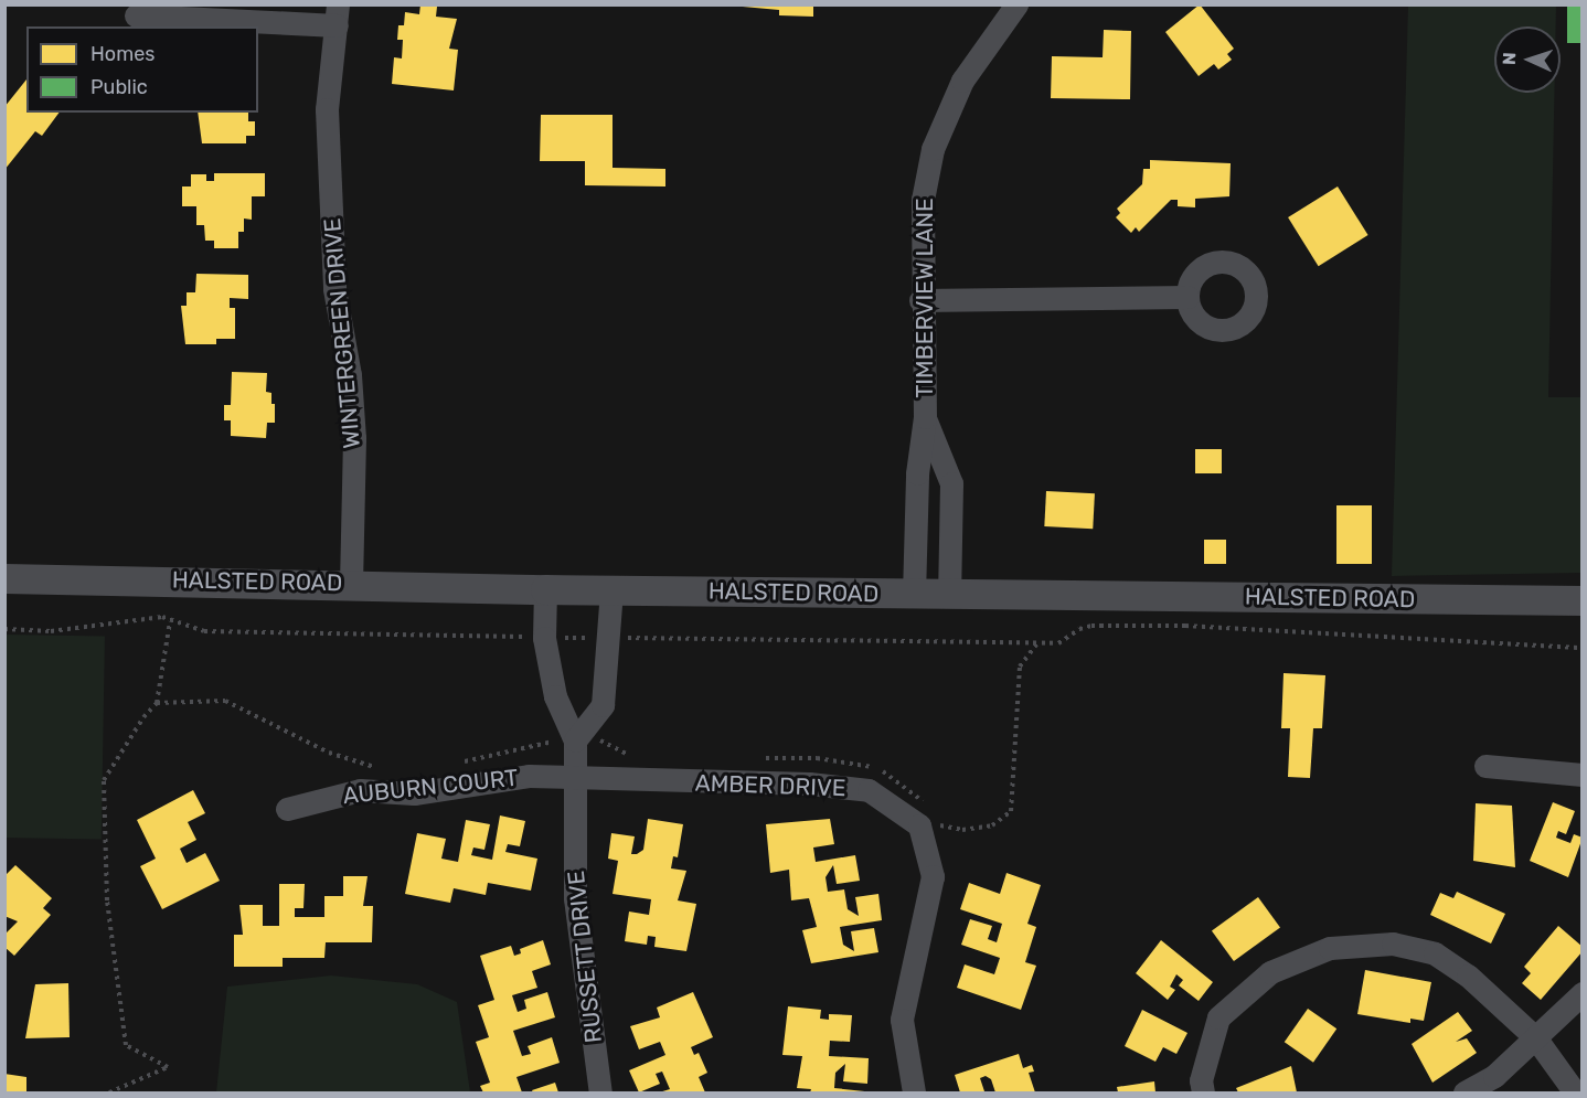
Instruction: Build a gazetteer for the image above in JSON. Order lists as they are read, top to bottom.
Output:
{
  "streets": {
    "street": [
      "TIMBERVIEW LANE",
      "WINTERGREEN DRIVE",
      "HALSTED ROAD",
      "AMBER DRIVE",
      "AUBURN COURT",
      "RUSSETT DRIVE"
    ]
  },
  "crossings": [
    ["TIMBERVIEW LANE", "HALSTED ROAD"],
    ["WINTERGREEN DRIVE", "HALSTED ROAD"],
    ["HALSTED ROAD", "RUSSETT DRIVE"],
    ["AMBER DRIVE", "AUBURN COURT"],
    ["AMBER DRIVE", "RUSSETT DRIVE"],
    ["AUBURN COURT", "RUSSETT DRIVE"]
  ],
  "legend": ["Homes", "Public"],
  "north": "left"
}
